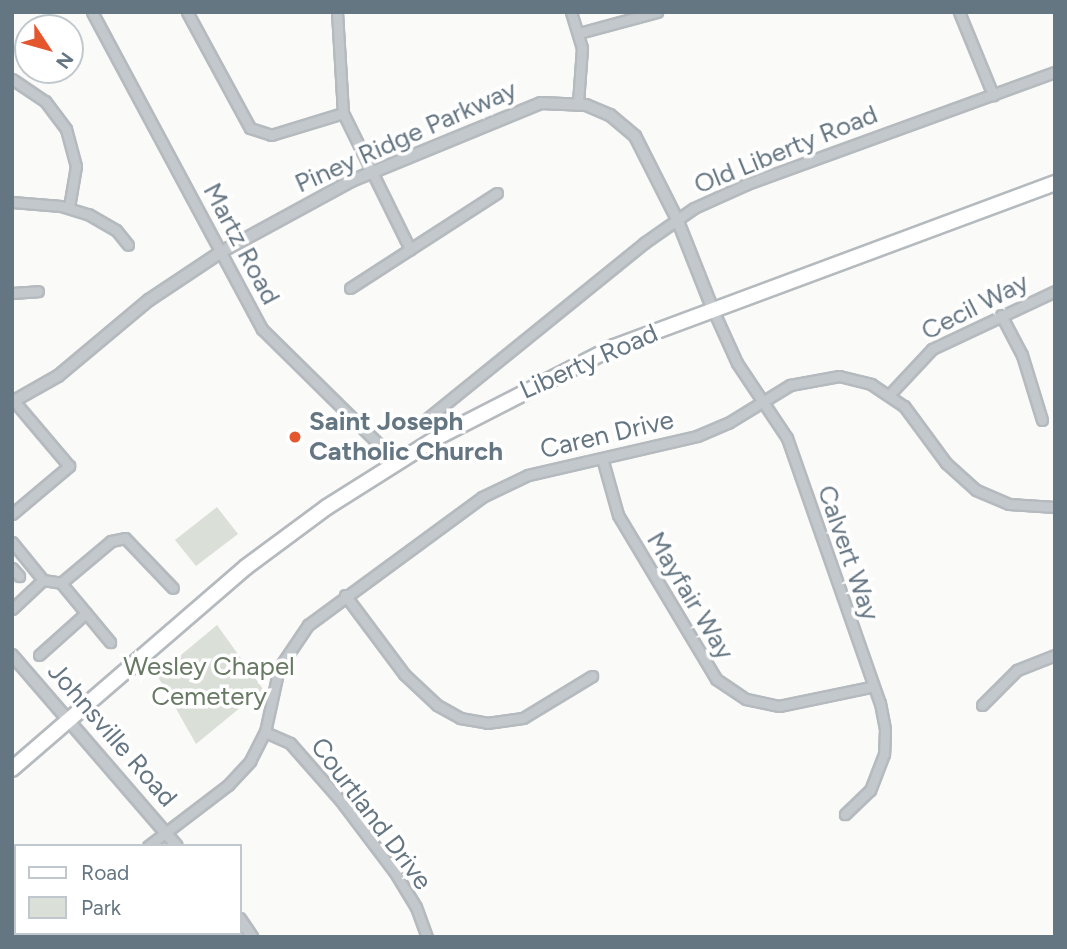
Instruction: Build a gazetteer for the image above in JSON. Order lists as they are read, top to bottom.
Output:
{
  "streets": {
    "main road": ["Liberty Road"],
    "street": [
      "Piney Ridge Parkway",
      "Old Liberty Road",
      "Martz Road",
      "Cecil Way",
      "Caren Drive",
      "Calvert Way",
      "Mayfair Way",
      "Johnsville Road",
      "Courtland Drive"
    ]
  },
  "crossings": [
    ["Piney Ridge Parkway", "Old Liberty Road"],
    ["Piney Ridge Parkway", "Martz Road"],
    ["Piney Ridge Parkway", "Liberty Road"],
    ["Piney Ridge Parkway", "Calvert Way"],
    ["Martz Road", "Liberty Road"],
    ["Cecil Way", "Caren Drive"],
    ["Liberty Road", "Calvert Way"],
    ["Liberty Road", "Johnsville Road"],
    ["Caren Drive", "Calvert Way"],
    ["Caren Drive", "Mayfair Way"],
    ["Caren Drive", "Johnsville Road"],
    ["Caren Drive", "Courtland Drive"],
    ["Calvert Way", "Mayfair Way"]
  ],
  "parks": ["Wesley Chapel Cemetery"],
  "places": ["Saint Joseph Catholic Church"],
  "legend": ["Road", "Park"],
  "north": "bottom right"
}
